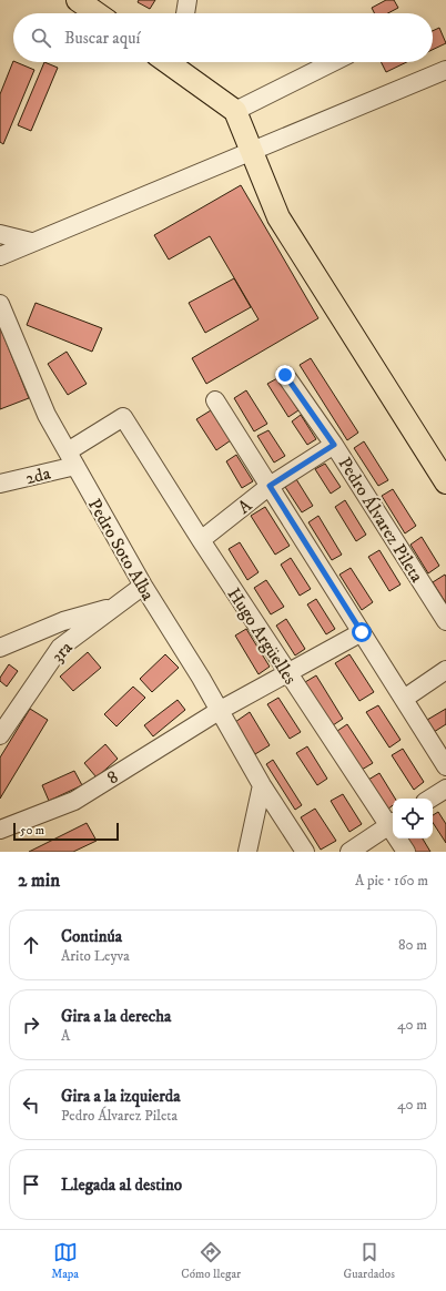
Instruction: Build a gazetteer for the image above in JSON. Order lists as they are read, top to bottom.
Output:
{
  "streets": {
    "street": [
      "2da",
      "A",
      "Pedro Álvarez Pileta",
      "Pedro Soto Alba",
      "Hugo Argüelles",
      "3ra",
      "8"
    ]
  },
  "crossings": [
    ["2da", "Pedro Soto Alba"],
    ["2da", "Hugo Argüelles"],
    ["A", "Pedro Álvarez Pileta"],
    ["A", "Hugo Argüelles"],
    ["Pedro Soto Alba", "3ra"],
    ["Pedro Soto Alba", "8"],
    ["Hugo Argüelles", "8"]
  ],
  "scale_bar": "50 m",
  "page": {
    "search": "Buscar aquí",
    "scale": "50 m",
    "heading": ["2 min", "A pie · 160 m"],
    "list": [
      ["Continúa", "Arito Leyva", "80 m"],
      ["Gira a la derecha", "A", "40 m"],
      ["Gira a la izquierda", "Pedro Álvarez Pileta", "40 m"],
      "Llegada al destino"
    ],
    "nav": ["Mapa", "Cómo llegar", "Guardados"]
  }
}
